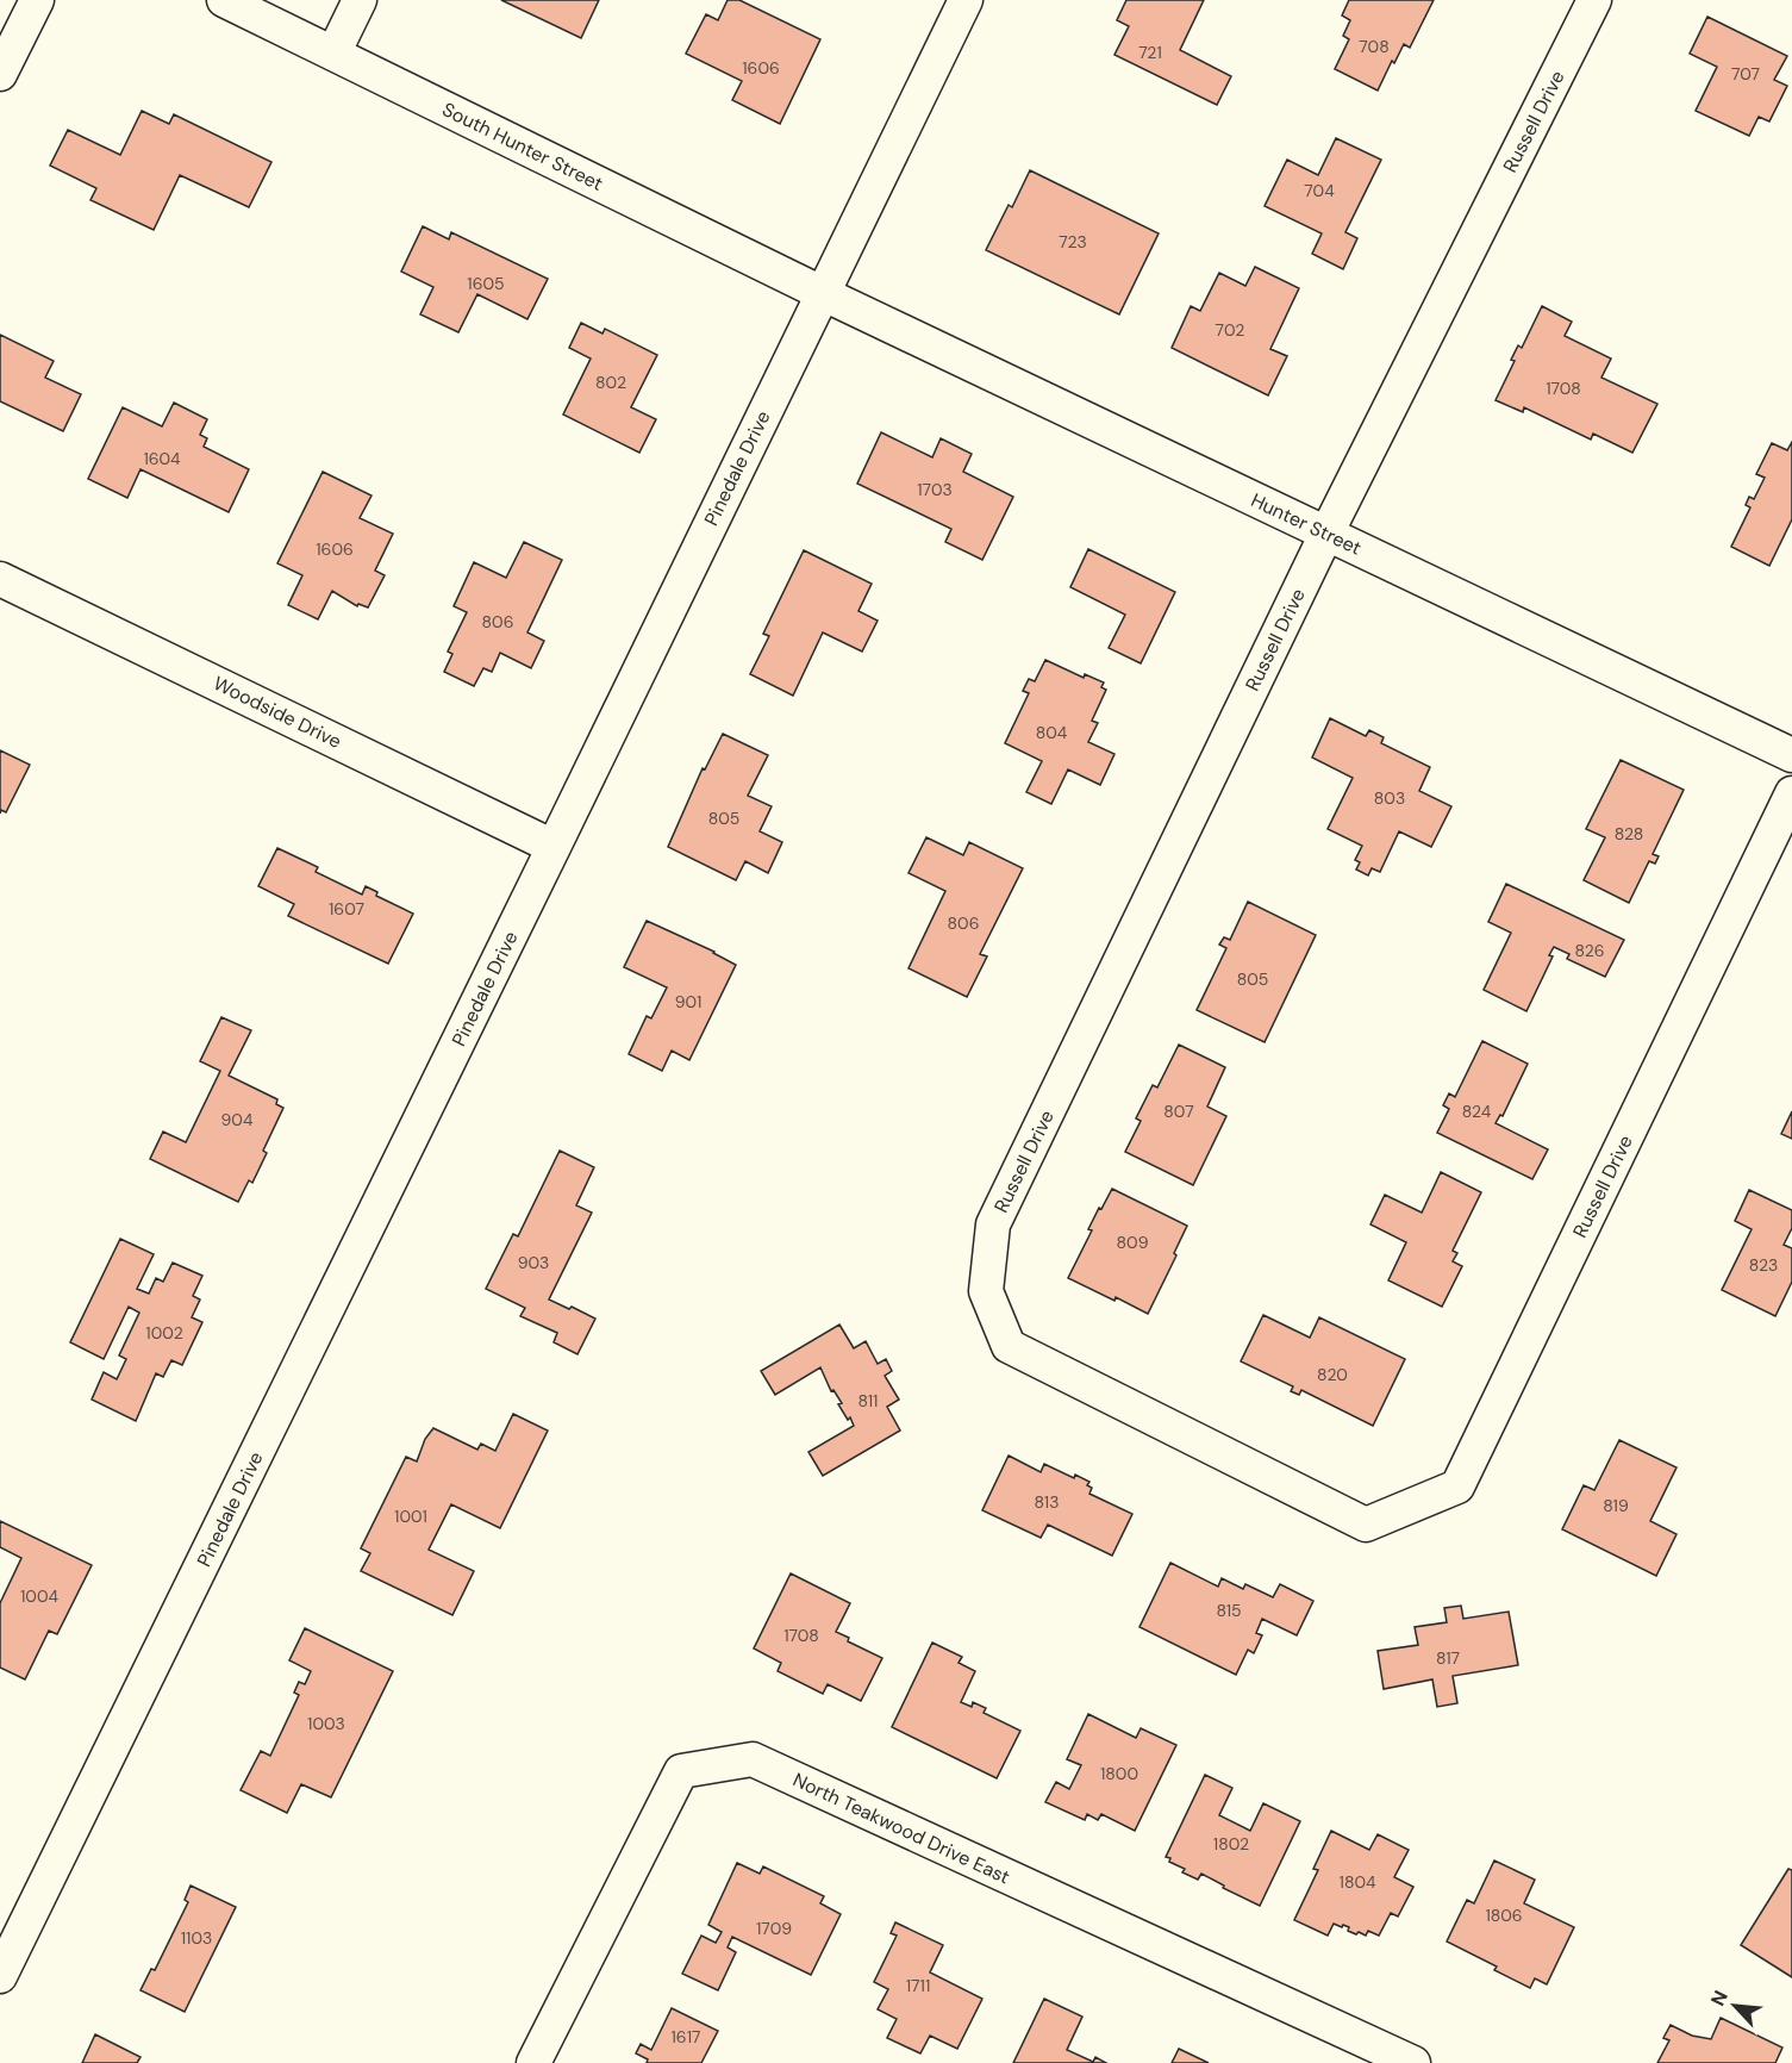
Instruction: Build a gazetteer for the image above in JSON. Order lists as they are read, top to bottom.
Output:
{
  "streets": {
    "street": [
      "Russell Drive",
      "South Hunter Street",
      "Pinedale Drive",
      "Hunter Street",
      "Woodside Drive",
      "North Teakwood Drive East"
    ]
  },
  "crossings": [
    ["Russell Drive", "Hunter Street"],
    ["South Hunter Street", "Pinedale Drive"],
    ["South Hunter Street", "Hunter Street"],
    ["Pinedale Drive", "Hunter Street"],
    ["Pinedale Drive", "Woodside Drive"]
  ],
  "house_numbers": [
    "708",
    "721",
    "1606",
    "707",
    "704",
    "723",
    "1605",
    "702",
    "802",
    "1708",
    "1604",
    "1703",
    "1606",
    "806",
    "804",
    "803",
    "805",
    "828",
    "1607",
    "806",
    "826",
    "805",
    "901",
    "807",
    "824",
    "904",
    "809",
    "903",
    "823",
    "1002",
    "820",
    "811",
    "813",
    "819",
    "1001",
    "1004",
    "815",
    "1708",
    "817",
    "1003",
    "1800",
    "1802",
    "1804",
    "1806",
    "1709",
    "1103",
    "1711",
    "1617"
  ],
  "north": "top left"
}
